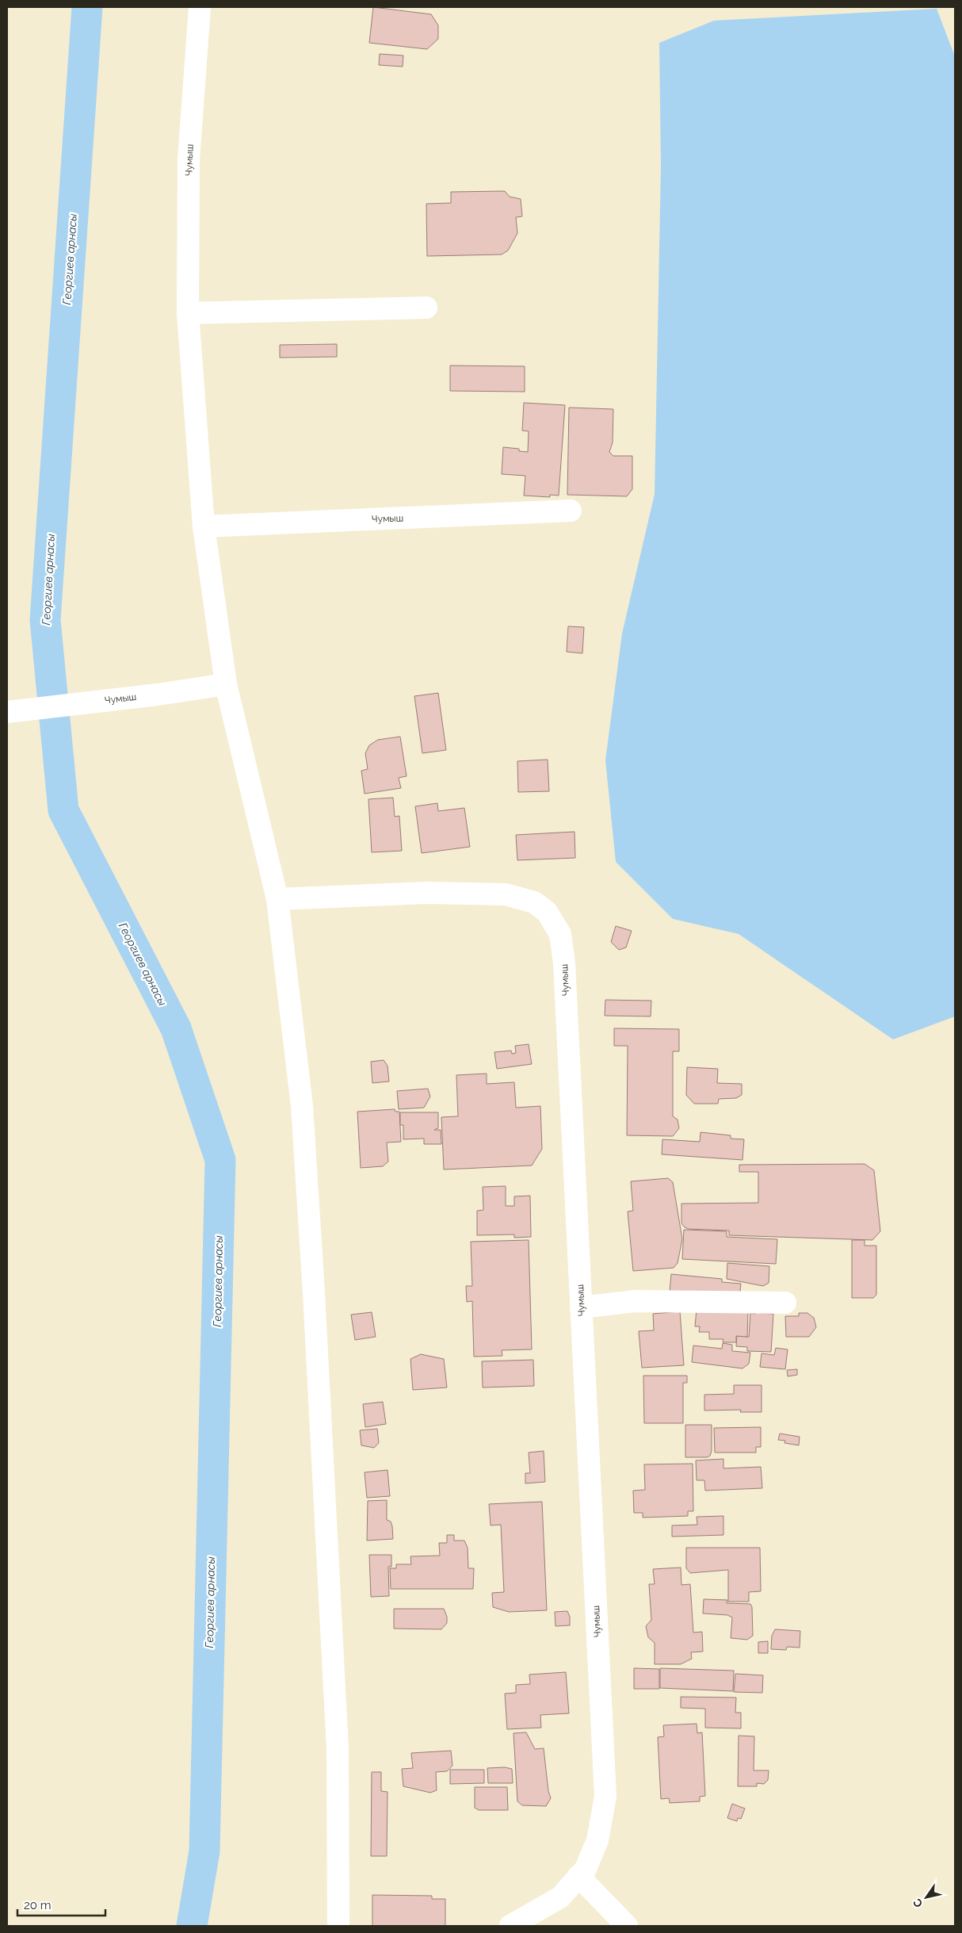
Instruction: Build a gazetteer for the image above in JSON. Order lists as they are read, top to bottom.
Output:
{
  "streets": {
    "street": ["Чумыш"]
  },
  "water": ["Георгиев арнасы"],
  "scale_bar": "20 m",
  "north": "bottom left"
}
